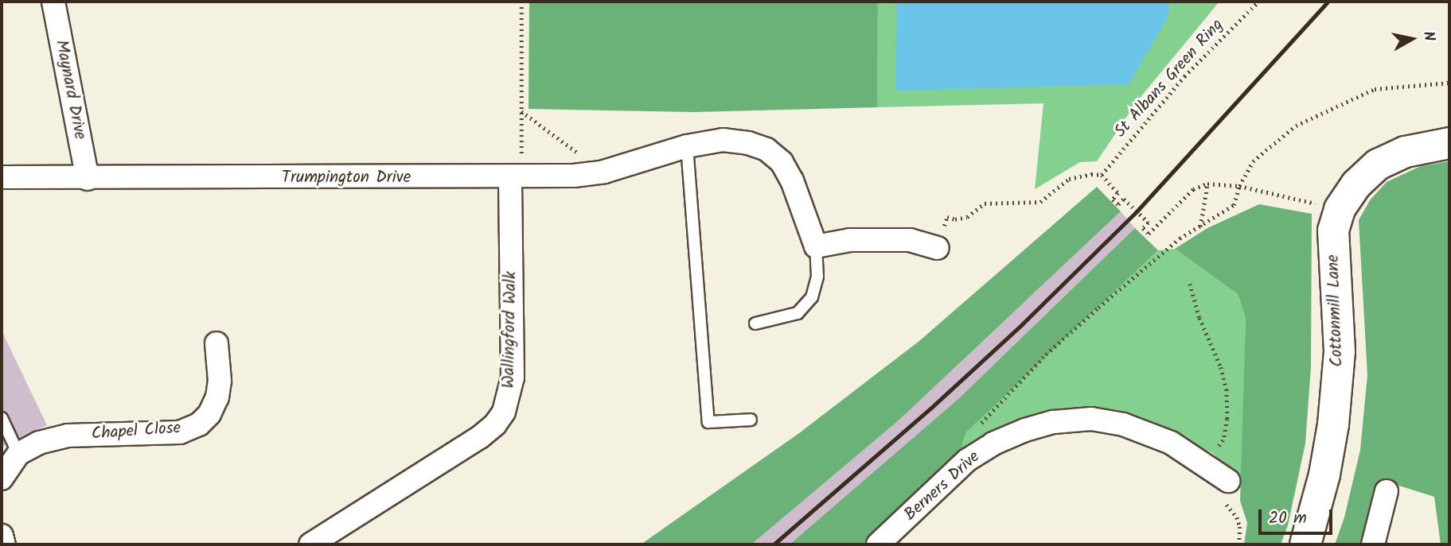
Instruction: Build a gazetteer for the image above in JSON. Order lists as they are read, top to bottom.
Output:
{
  "streets": {
    "street": [
      "Maynard Drive",
      "Trumpington Drive",
      "Cottonmill Lane",
      "Wallingford Walk",
      "Chapel Close",
      "Berners Drive"
    ],
    "path": ["St Albans Green Ring"]
  },
  "crossings": [
    ["Maynard Drive", "Trumpington Drive"],
    ["Trumpington Drive", "Wallingford Walk"]
  ],
  "scale_bar": "20 m",
  "north": "right"
}
